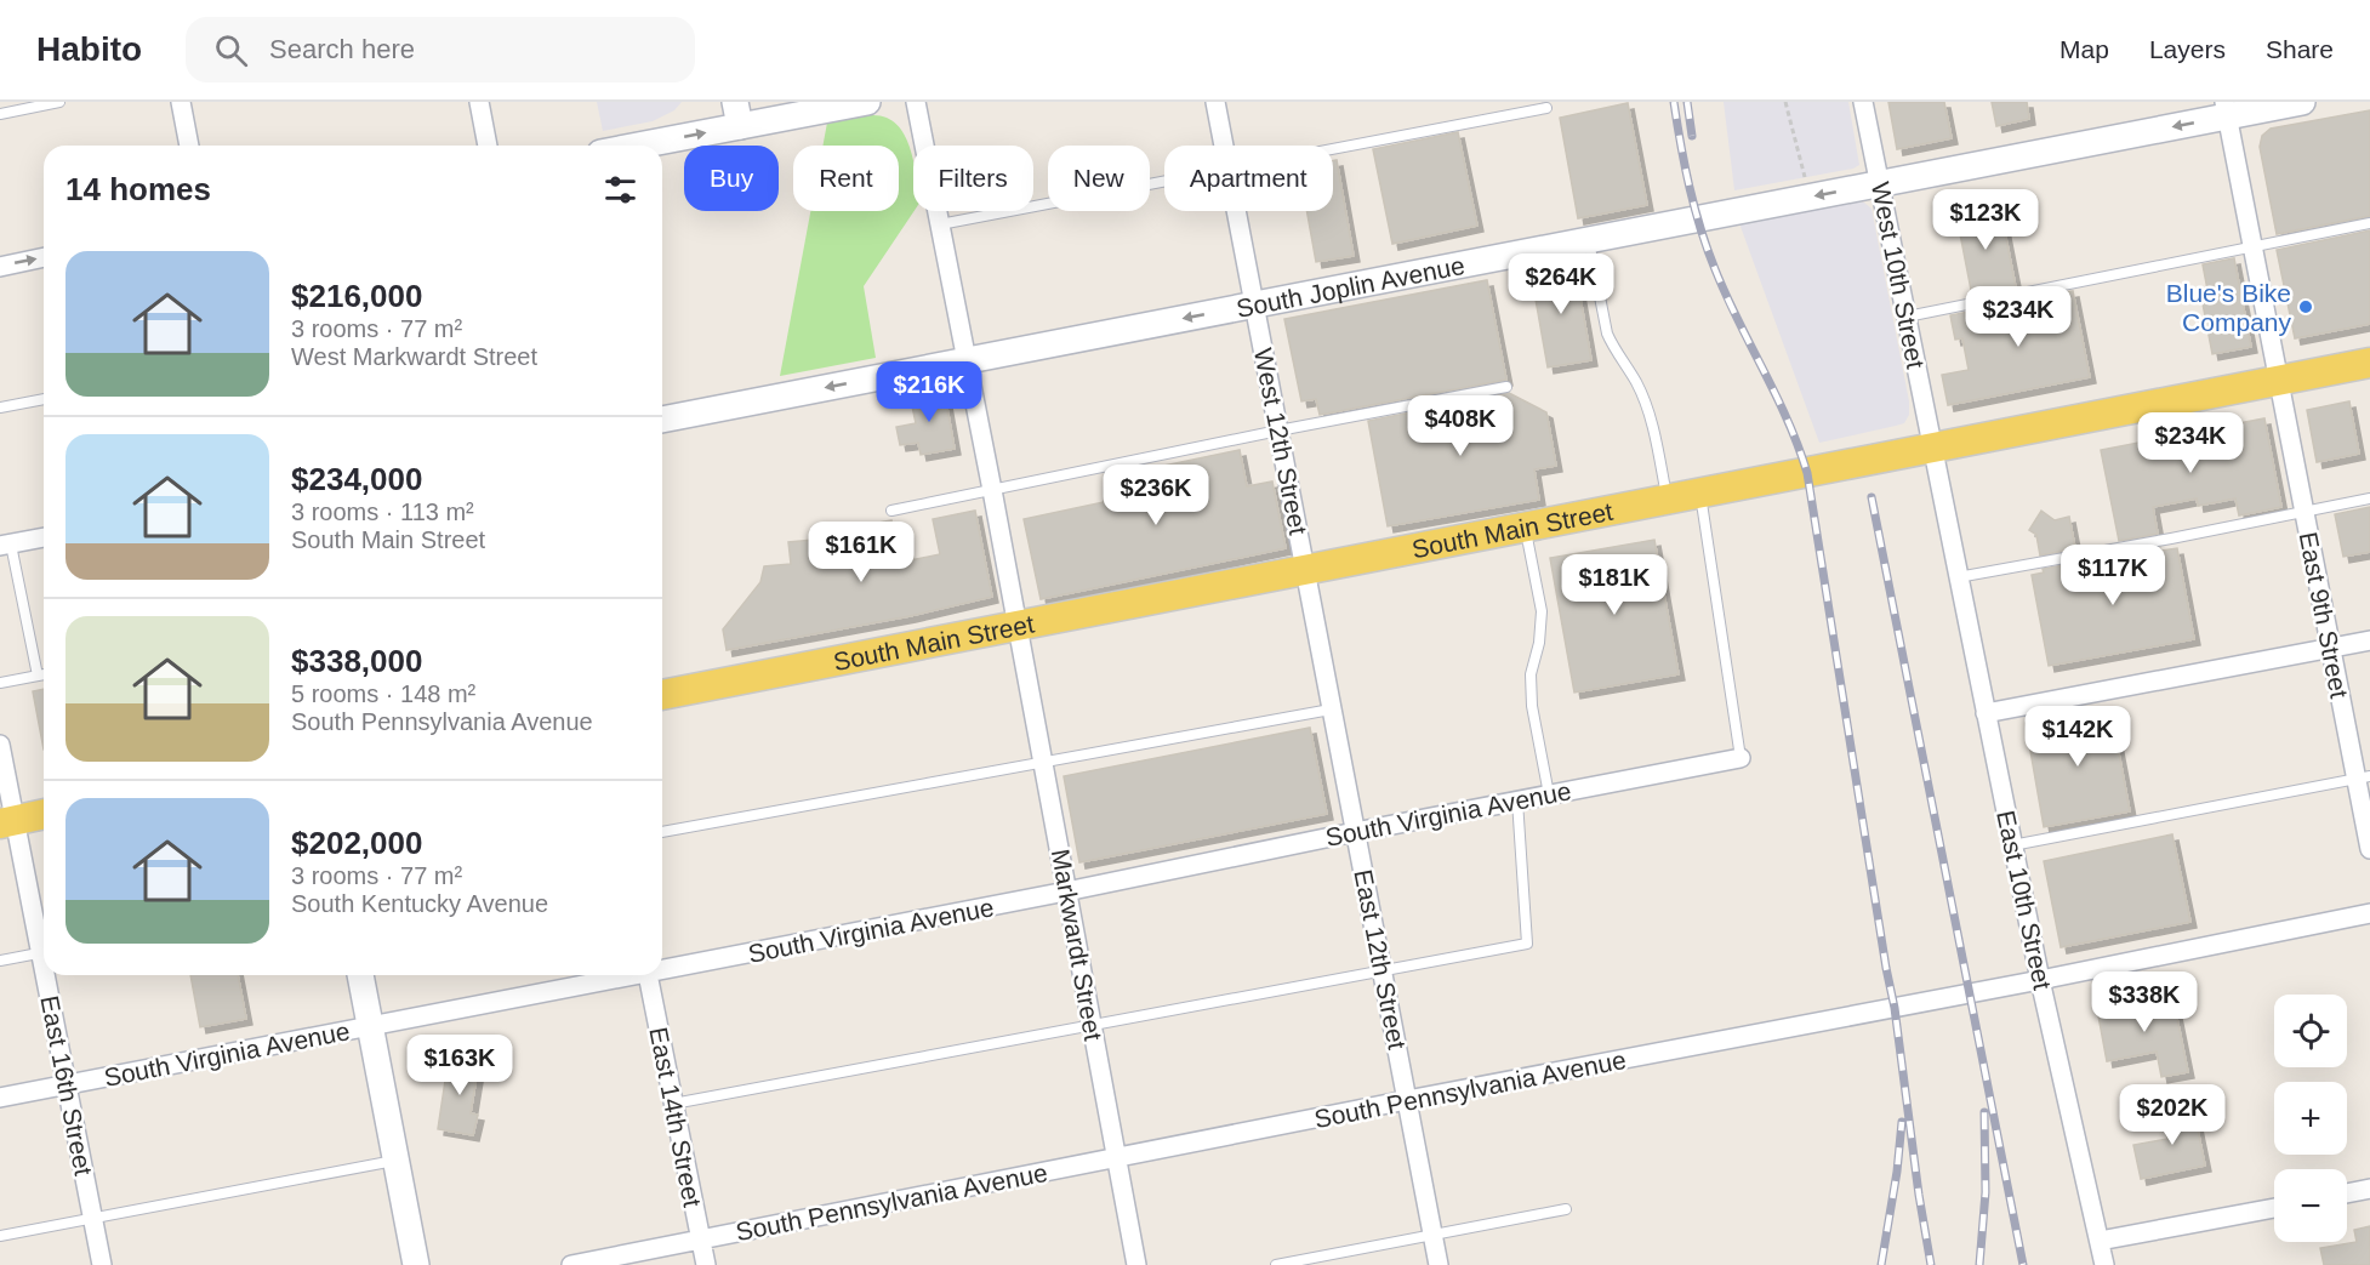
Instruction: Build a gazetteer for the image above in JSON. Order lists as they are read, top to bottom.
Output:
{
  "streets": {
    "main road": ["South Main Street"],
    "street": [
      "West 10th Street",
      "South Joplin Avenue",
      "West 12th Street",
      "East 9th Street",
      "South Virginia Avenue",
      "East 10th Street",
      "Markwardt Street",
      "East 12th Street",
      "East 16th Street",
      "South Pennsylvania Avenue",
      "East 14th Street"
    ]
  },
  "crossings": [
    ["West 10th Street", "South Joplin Avenue"],
    ["West 10th Street", "South Main Street"],
    ["West 10th Street", "East 10th Street"],
    ["South Joplin Avenue", "West 12th Street"],
    ["South Joplin Avenue", "East 9th Street"],
    ["South Joplin Avenue", "Markwardt Street"],
    ["West 12th Street", "South Main Street"],
    ["West 12th Street", "East 12th Street"],
    ["South Main Street", "East 9th Street"],
    ["South Main Street", "East 10th Street"],
    ["South Main Street", "Markwardt Street"],
    ["South Main Street", "East 12th Street"],
    ["South Virginia Avenue", "Markwardt Street"],
    ["South Virginia Avenue", "East 12th Street"],
    ["South Virginia Avenue", "East 16th Street"],
    ["East 10th Street", "South Pennsylvania Avenue"],
    ["Markwardt Street", "South Pennsylvania Avenue"],
    ["East 12th Street", "South Pennsylvania Avenue"],
    ["South Pennsylvania Avenue", "East 14th Street"]
  ],
  "one_way": ["South Joplin Avenue"],
  "places": ["Blue's Bike Company"],
  "page": {
    "header": "Habito",
    "search": "Search here",
    "nav": ["Map", "Layers", "Share"],
    "chip": [
      "Buy",
      "Rent",
      "Filters",
      "New",
      "Apartment"
    ],
    "heading": "14 homes",
    "price": [
      "$123K",
      "$264K",
      "$234K",
      "$216K",
      "$408K",
      "$234K",
      "$236K",
      "$161K",
      "$117K",
      "$181K",
      "$142K",
      "$338K",
      "$163K",
      "$202K"
    ],
    "list": [
      {
        "name": "$216,000",
        "note": "3 rooms · 77 m² · West Markwardt Street"
      },
      {
        "name": "$234,000",
        "note": "3 rooms · 113 m² · South Main Street"
      },
      {
        "name": "$338,000",
        "note": "5 rooms · 148 m² · South Pennsylvania Avenue"
      },
      {
        "name": "$202,000",
        "note": "3 rooms · 77 m² · South Kentucky Avenue"
      }
    ],
    "map_buttons": ["+", "−"]
  }
}
